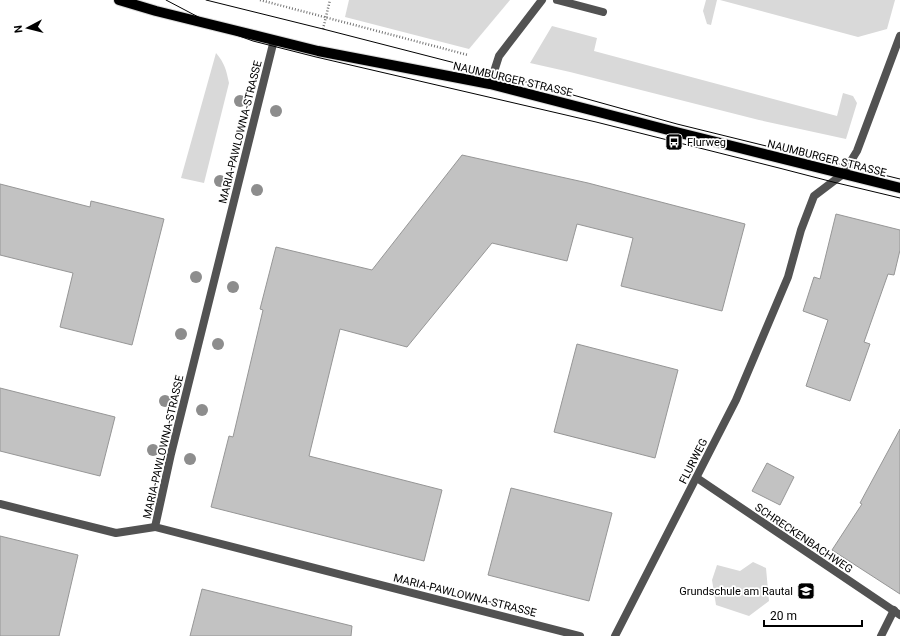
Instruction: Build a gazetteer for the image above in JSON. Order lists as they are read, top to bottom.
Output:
{
  "streets": {
    "main road": ["NAUMBURGER STRASSE"],
    "street": ["MARIA-PAWLOWNA-STRASSE", "FLURWEG", "SCHRECKENBACHWEG"]
  },
  "crossings": [
    ["NAUMBURGER STRASSE", "MARIA-PAWLOWNA-STRASSE"],
    ["NAUMBURGER STRASSE", "FLURWEG"],
    ["FLURWEG", "SCHRECKENBACHWEG"]
  ],
  "places": {
    "bus stop": ["Flurweg"],
    "school or university": ["Grundschule am Rautal"]
  },
  "scale_bar": "20 m",
  "north": "left"
}
